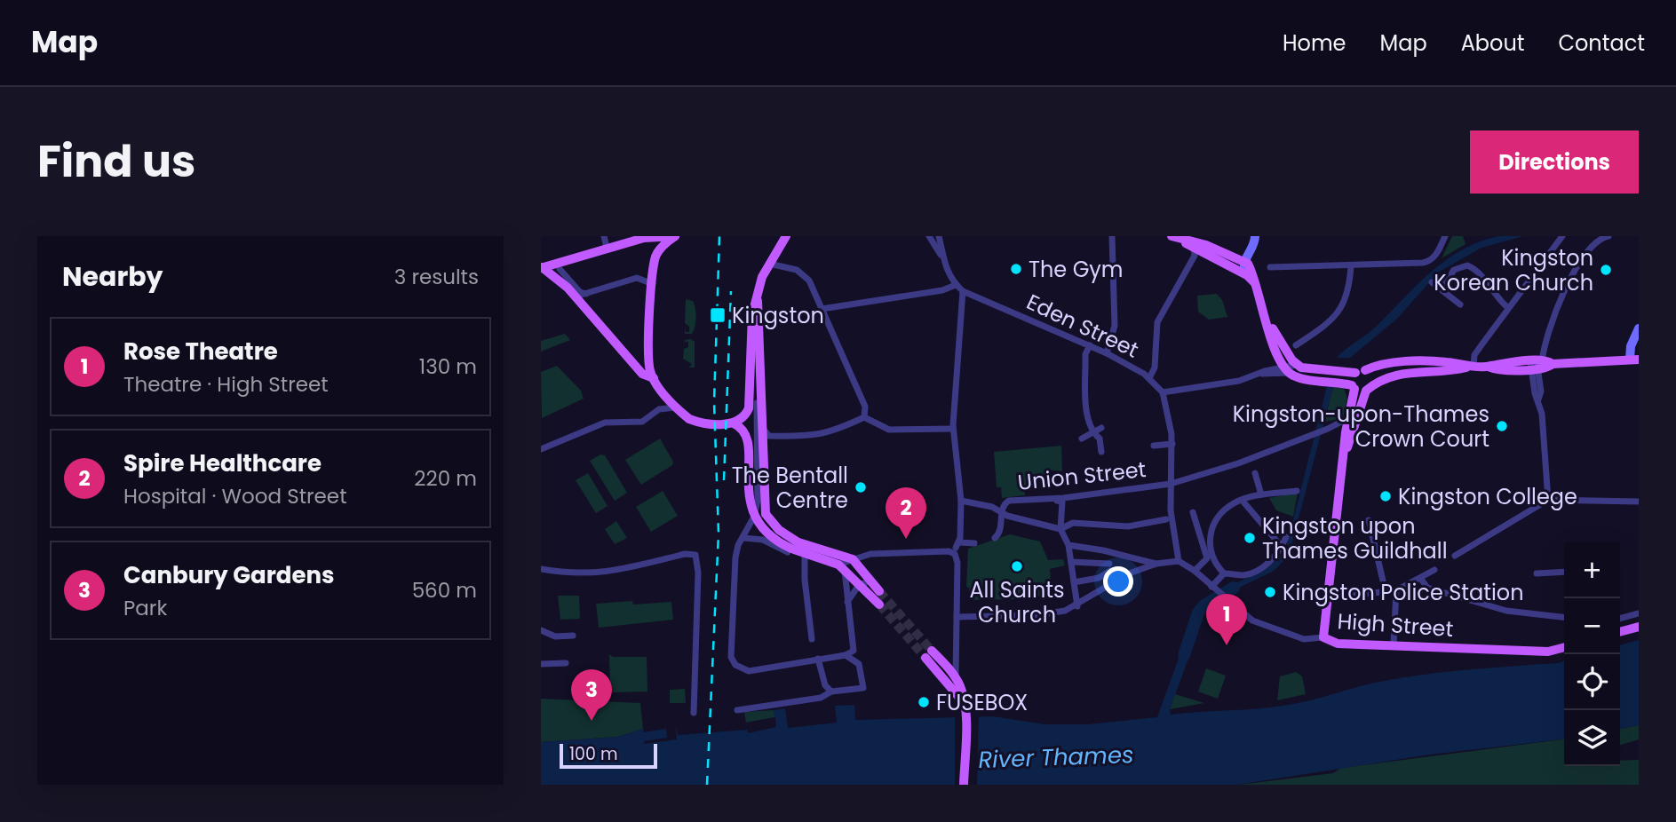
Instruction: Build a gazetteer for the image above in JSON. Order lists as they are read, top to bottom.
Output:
{
  "streets": {
    "main road": ["High Street"],
    "street": ["Eden Street", "Union Street"]
  },
  "water": ["River Thames"],
  "places": {
    "other": [
      "The Gym",
      "Kingston Korean Church",
      "Kingston-upon-Thames Crown Court",
      "The Bentall Centre",
      "Kingston College",
      "Kingston upon Thames Guildhall",
      "All Saints Church",
      "Kingston Police Station",
      "FUSEBOX"
    ],
    "transit": ["Kingston"]
  },
  "scale_bar": "100 m",
  "page": {
    "header": "Map",
    "nav": [
      "Home",
      "Map",
      "About",
      "Contact"
    ],
    "title": "Find us",
    "buttons": "Directions",
    "heading": ["Nearby", "3 results"],
    "list": [
      {
        "mark": "1",
        "name": "Rose Theatre",
        "note": "Theatre · High Street",
        "value": "130 m"
      },
      {
        "mark": "2",
        "name": "Spire Healthcare",
        "note": "Hospital · Wood Street",
        "value": "220 m"
      },
      {
        "mark": "3",
        "name": "Canbury Gardens",
        "note": "Park",
        "value": "560 m"
      }
    ],
    "pins": ["2", "1", "3"],
    "map_buttons": ["+", "−"],
    "scale": "100 m"
  }
}
